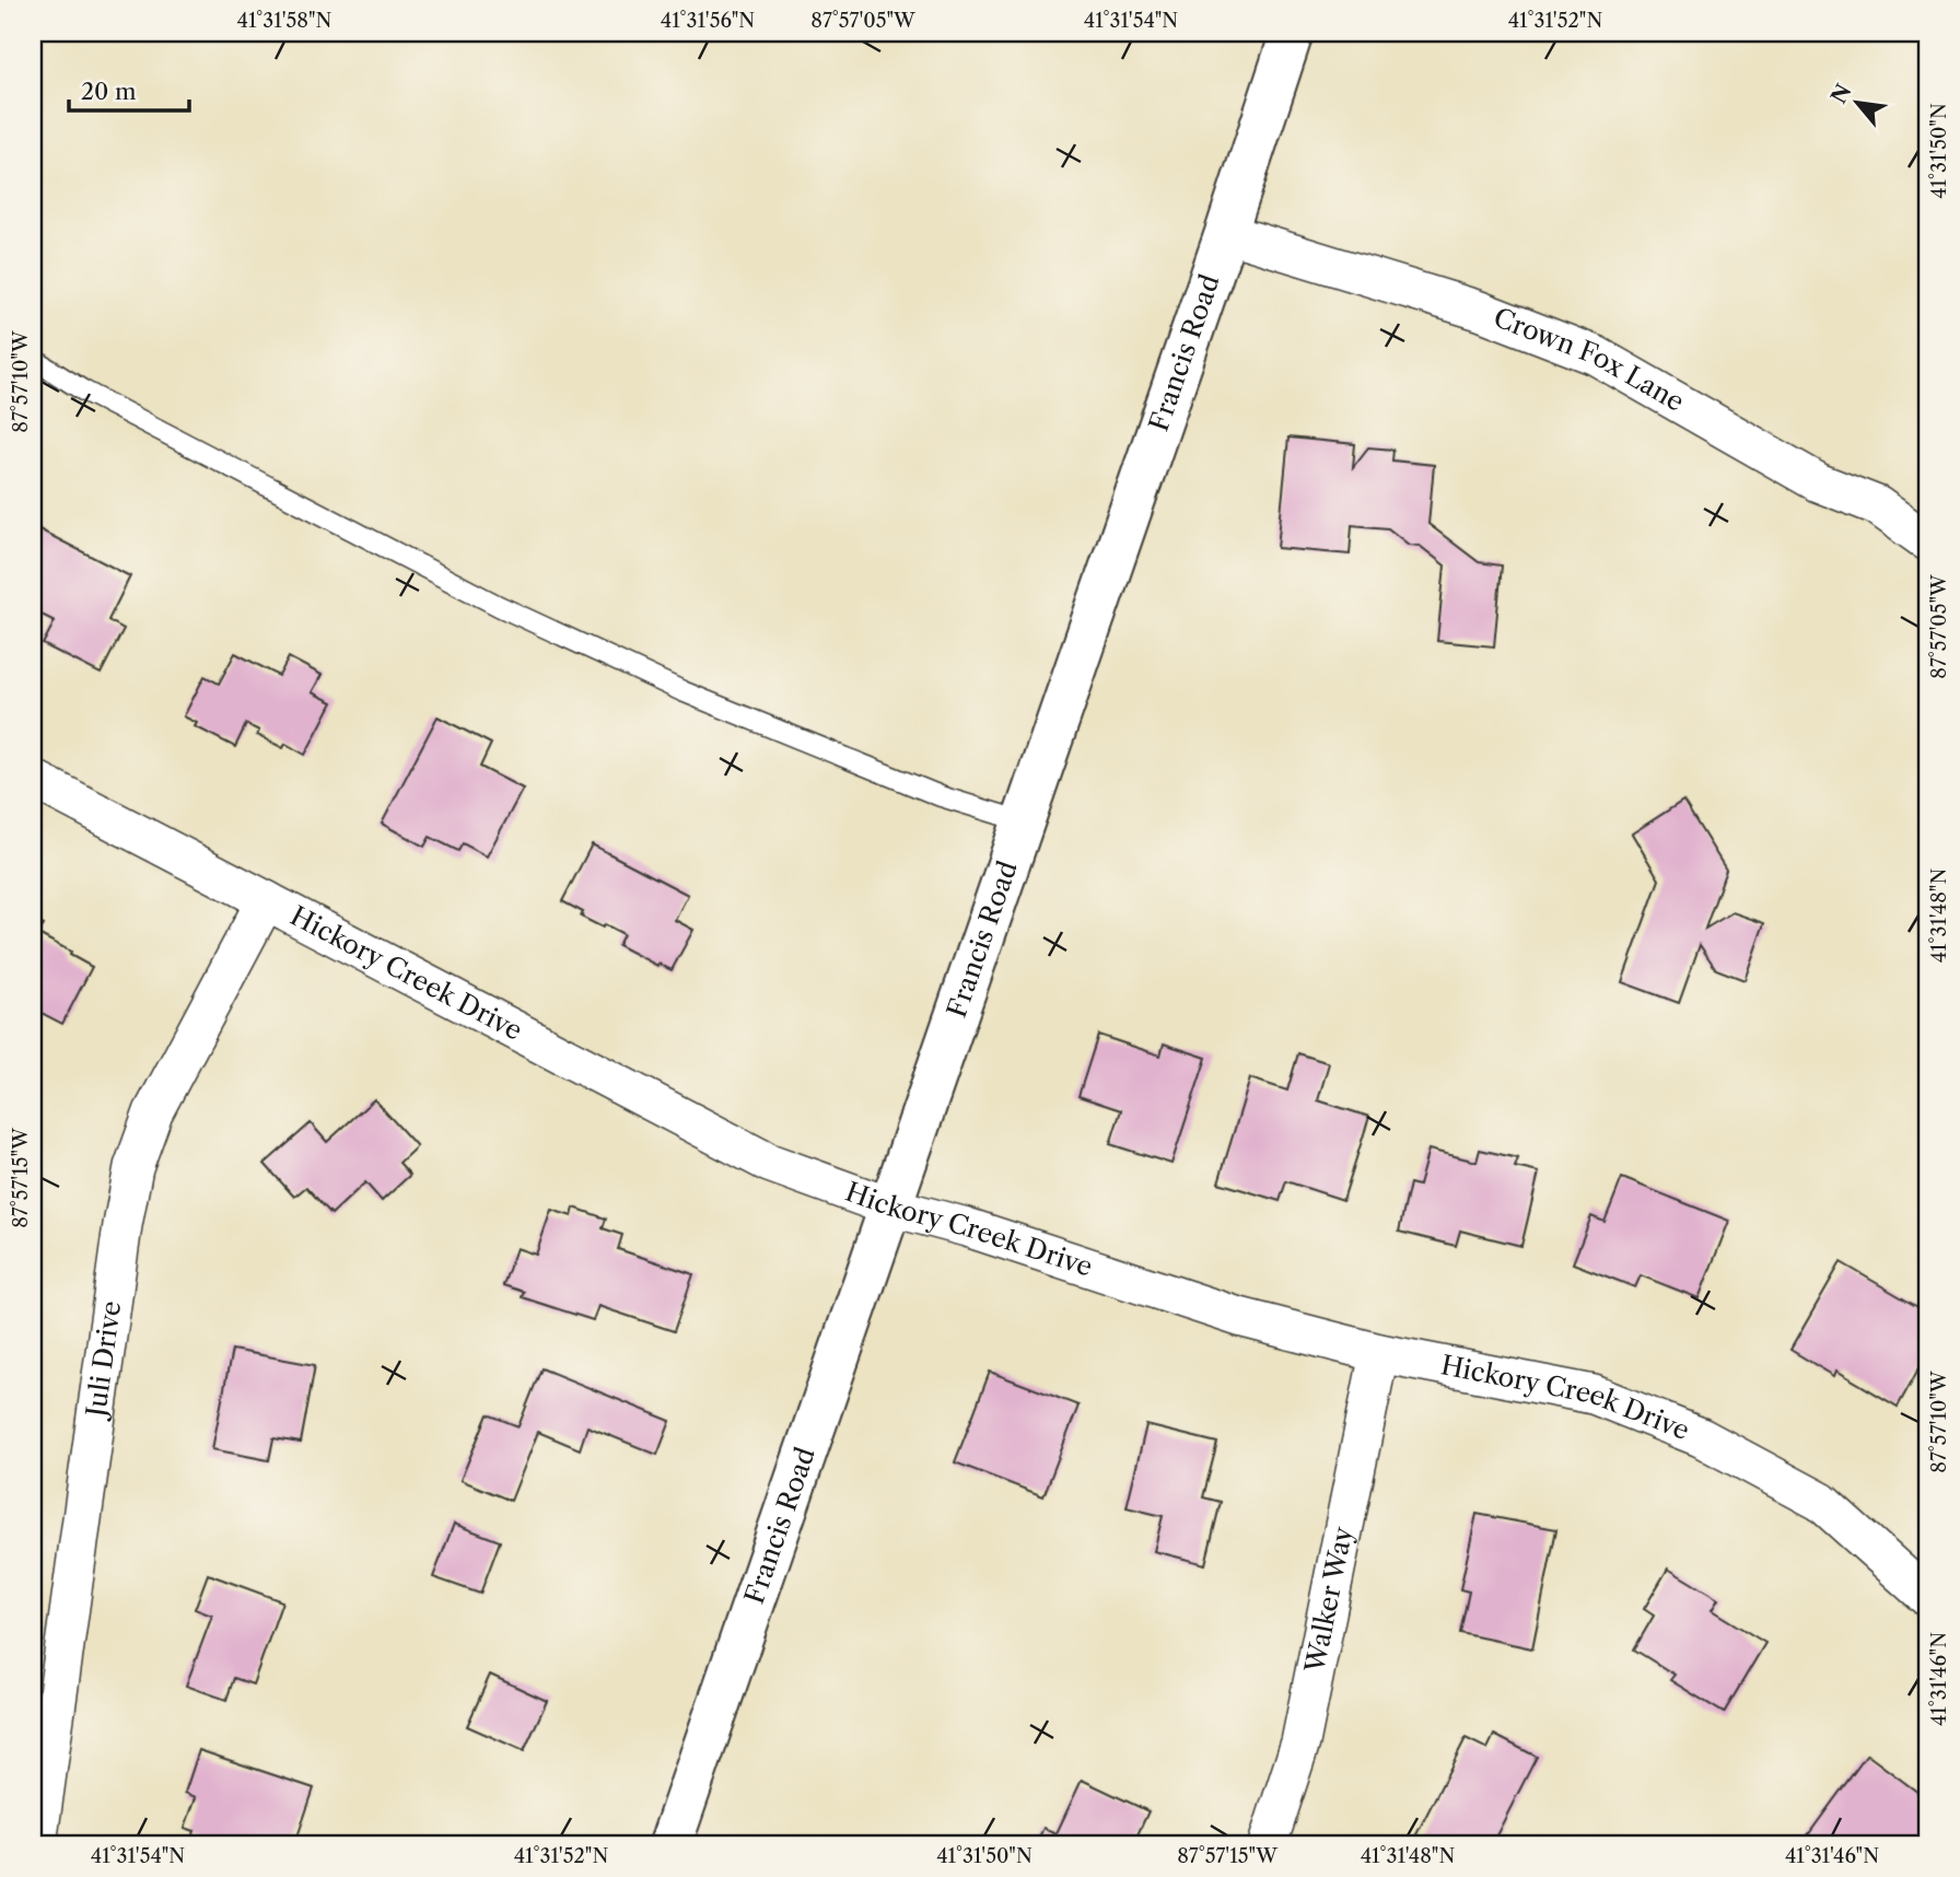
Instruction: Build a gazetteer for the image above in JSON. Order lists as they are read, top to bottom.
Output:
{
  "streets": {
    "street": [
      "Francis Road",
      "Crown Fox Lane",
      "Hickory Creek Drive",
      "Juli Drive",
      "Walker Way"
    ]
  },
  "crossings": [
    ["Francis Road", "Crown Fox Lane"],
    ["Francis Road", "Hickory Creek Drive"],
    ["Hickory Creek Drive", "Juli Drive"],
    ["Hickory Creek Drive", "Walker Way"]
  ],
  "scale_bar": "20 m",
  "north": "top left",
  "coordinates": [
    "41°31'58\"N",
    "41°31'56\"N",
    "87°57'05\"W",
    "41°31'54\"N",
    "41°31'52\"N",
    "41°31'50\"N",
    "87°57'10\"W",
    "41°31'48\"N",
    "87°57'15\"W",
    "41°31'46\"N"
  ]
}
